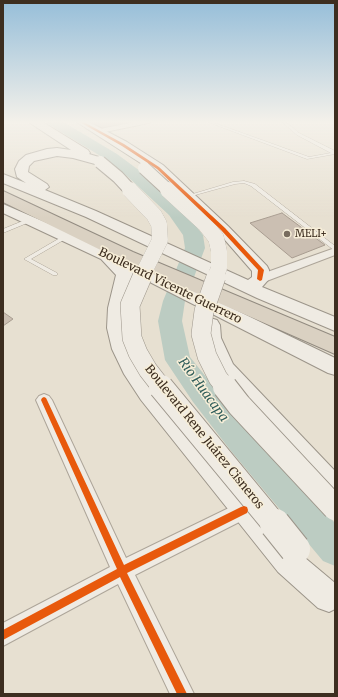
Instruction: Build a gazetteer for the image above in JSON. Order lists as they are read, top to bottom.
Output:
{
  "streets": {
    "highway": ["Boulevard Vicente Guerrero"],
    "main road": ["Boulevard Rene Juárez Cisneros"]
  },
  "water": ["Río Huacapa"],
  "places": ["MELI+"]
}
